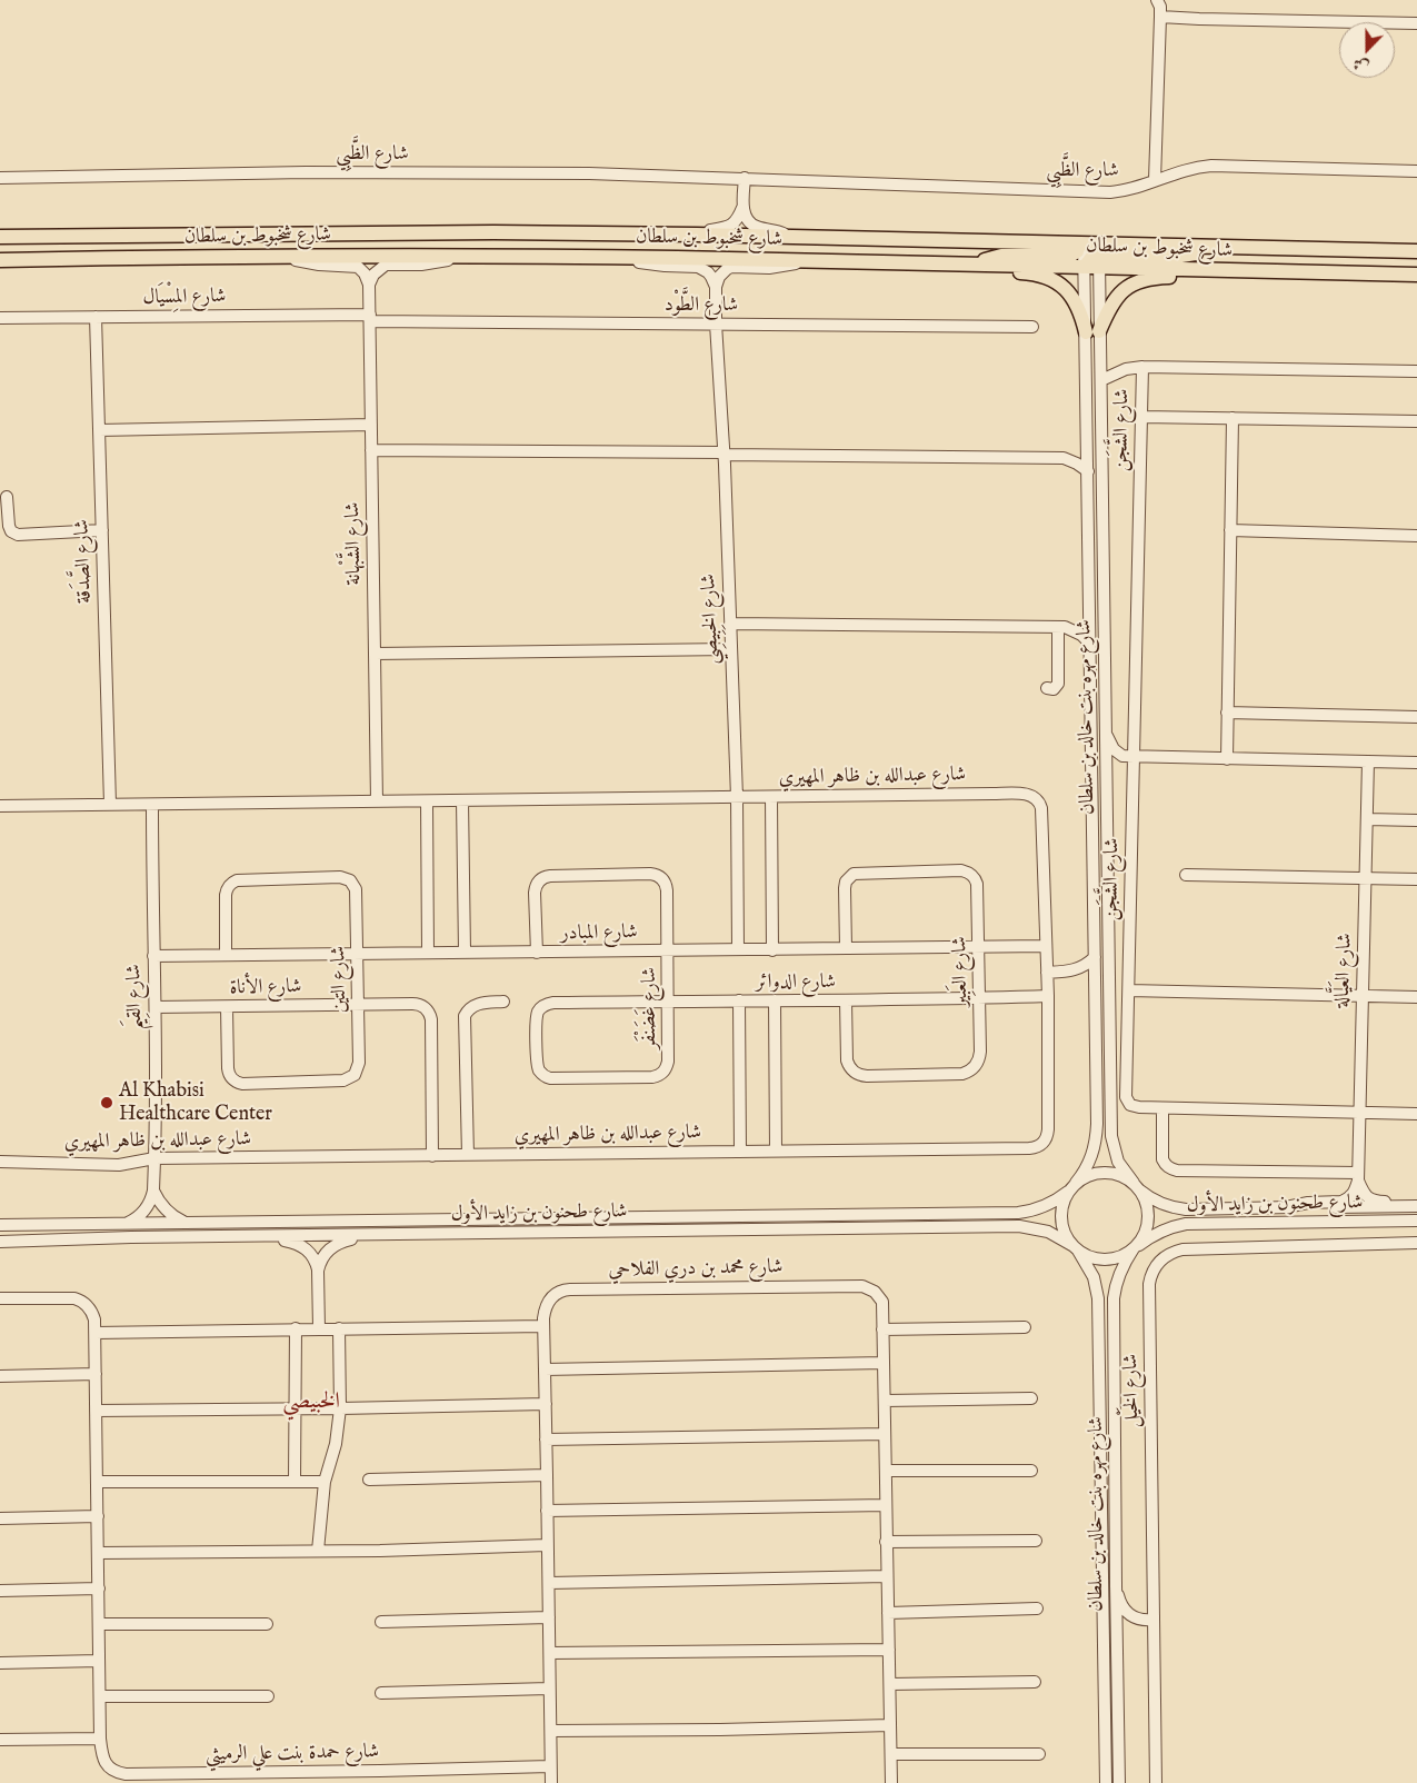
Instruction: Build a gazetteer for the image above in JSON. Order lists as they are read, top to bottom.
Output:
{
  "streets": {
    "main road": ["شارع شخبوط بن سلطان"],
    "street": [
      "شارع الظَّبِي",
      "شارع المِسْيَال",
      "شارع الطَّوْد",
      "شارع الشَّجَن",
      "شارع الشَّبْهانة",
      "شارع الصَّدَقة",
      "شارع الخِبِيصِي",
      "شارع مهره بنت خالد بن سلطان",
      "شارع عبدالله بن ظاهر المهيري",
      "شارع المبادر",
      "شارع العَيَّالة",
      "شارع العَبِير",
      "شارع التين",
      "شارع الدوائر",
      "شارع الأناة",
      "شارع القِيَم",
      "شارع غَضَنْفَر",
      "شارع طحنون بن زايد الأول",
      "شارع محمد بن دري الفلاحي",
      "شارع الخَيْل",
      "شارع حمدة بنت علي الرميثي"
    ]
  },
  "crossings": [
    ["شارع شخبوط بن سلطان", "شارع مهره بنت خالد بن سلطان"],
    ["شارع المِسْيَال", "شارع الطَّوْد"],
    ["شارع المِسْيَال", "شارع الشَّبْهانة"],
    ["شارع المِسْيَال", "شارع الصَّدَقة"],
    ["شارع الطَّوْد", "شارع الشَّبْهانة"],
    ["شارع الطَّوْد", "شارع الخِبِيصِي"],
    ["شارع الشَّجَن", "شارع العَيَّالة"],
    ["شارع الشَّبْهانة", "شارع عبدالله بن ظاهر المهيري"],
    ["شارع الصَّدَقة", "شارع عبدالله بن ظاهر المهيري"],
    ["شارع الخِبِيصِي", "شارع عبدالله بن ظاهر المهيري"],
    ["شارع الخِبِيصِي", "شارع المبادر"],
    ["شارع مهره بنت خالد بن سلطان", "شارع طحنون بن زايد الأول"],
    ["شارع عبدالله بن ظاهر المهيري", "شارع المبادر"],
    ["شارع عبدالله بن ظاهر المهيري", "شارع الدوائر"],
    ["شارع عبدالله بن ظاهر المهيري", "شارع الأناة"],
    ["شارع عبدالله بن ظاهر المهيري", "شارع القِيَم"],
    ["شارع المبادر", "شارع العَبِير"],
    ["شارع المبادر", "شارع التين"],
    ["شارع المبادر", "شارع القِيَم"],
    ["شارع المبادر", "شارع غَضَنْفَر"],
    ["شارع العَبِير", "شارع الدوائر"],
    ["شارع التين", "شارع الأناة"],
    ["شارع الدوائر", "شارع غَضَنْفَر"],
    ["شارع الأناة", "شارع القِيَم"],
    ["شارع القِيَم", "شارع طحنون بن زايد الأول"],
    ["شارع محمد بن دري الفلاحي", "شارع حمدة بنت علي الرميثي"]
  ],
  "districts": ["الخبيصي"],
  "places": ["Al Khabisi Healthcare Center"],
  "north": "bottom"
}
